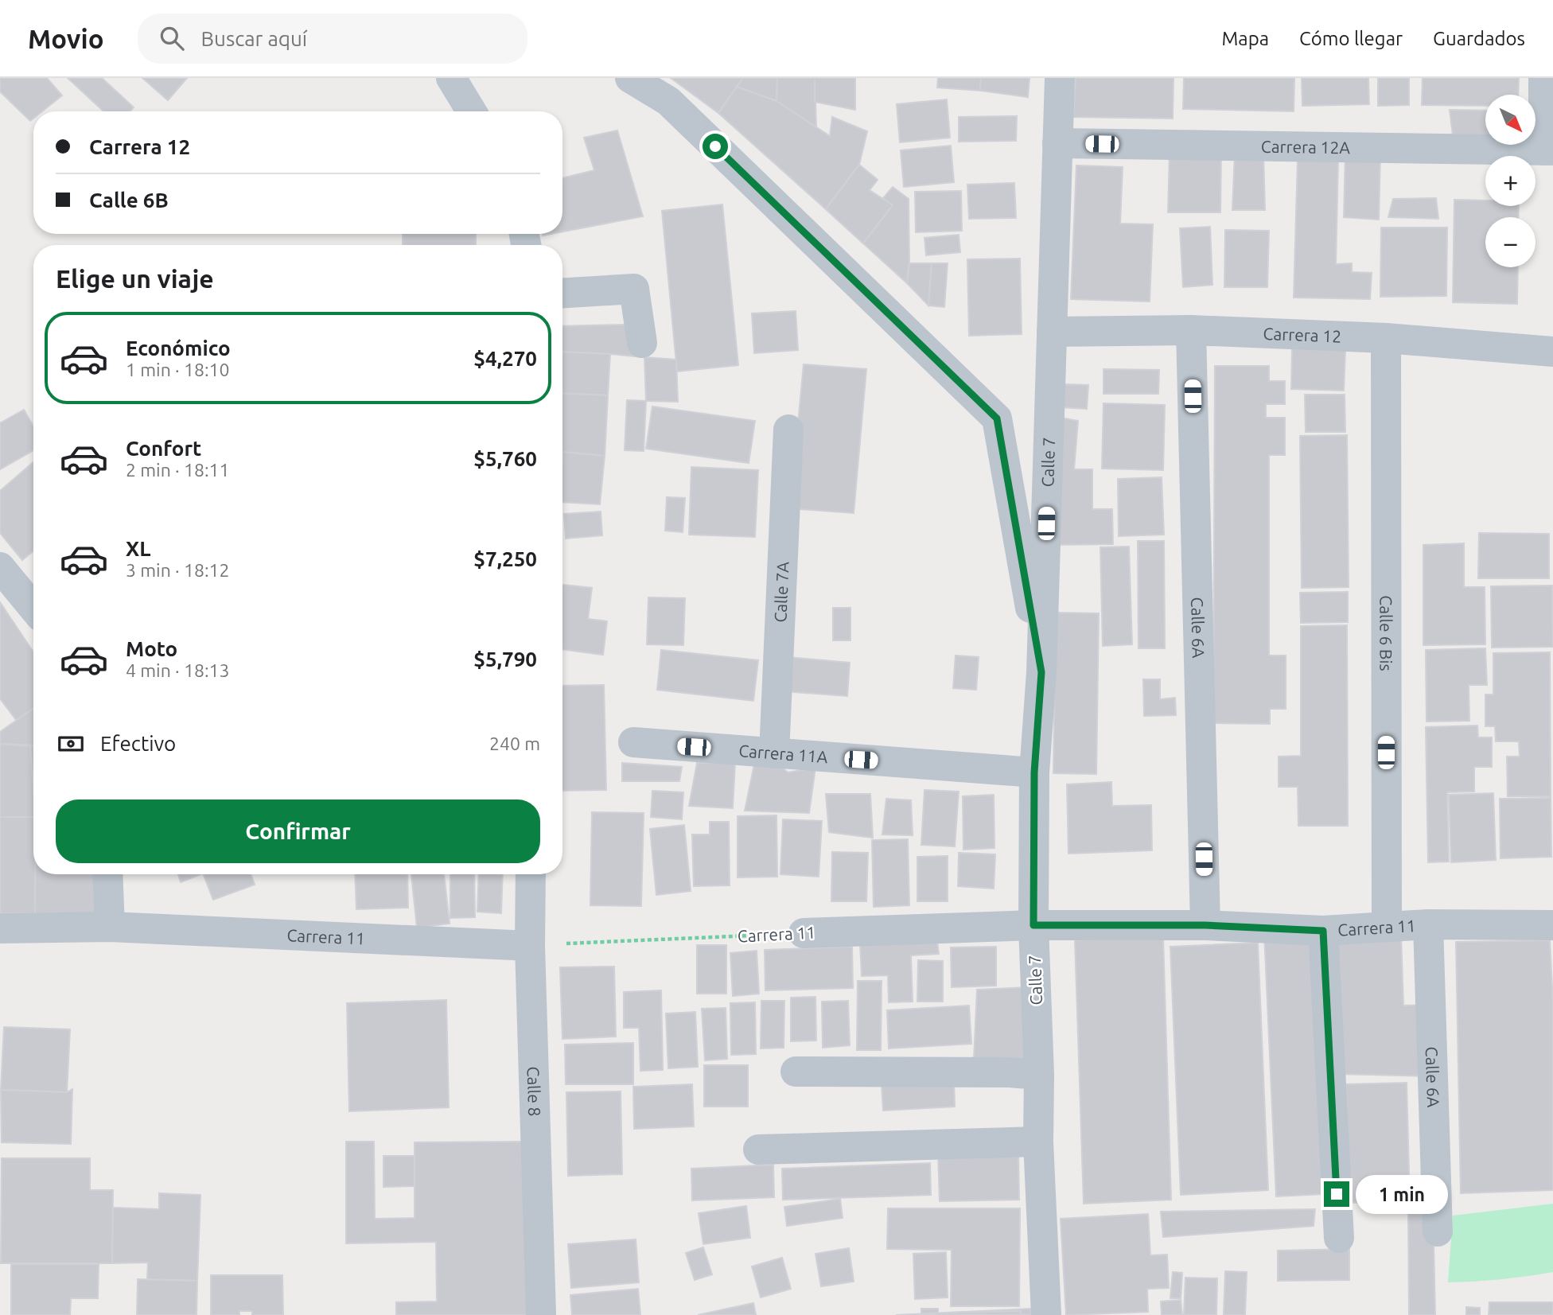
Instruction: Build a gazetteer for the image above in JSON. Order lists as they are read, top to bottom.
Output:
{
  "streets": {
    "street": [
      "Carrera 12A",
      "Carrera 12",
      "Calle 7",
      "Calle 7A",
      "Calle 6A",
      "Calle 6 Bis",
      "Carrera 11A",
      "Carrera 11",
      "Calle 8"
    ]
  },
  "crossings": [
    ["Carrera 12A", "Calle 7"],
    ["Carrera 12", "Calle 7"],
    ["Carrera 12", "Calle 6A"],
    ["Carrera 12", "Calle 6 Bis"],
    ["Calle 7", "Carrera 11A"],
    ["Calle 7", "Carrera 11"],
    ["Calle 7A", "Carrera 11A"],
    ["Calle 6A", "Carrera 11"],
    ["Calle 6 Bis", "Carrera 11"],
    ["Carrera 11", "Calle 8"]
  ],
  "north": "bottom right",
  "page": {
    "header": "Movio",
    "search": "Buscar aquí",
    "nav": ["Mapa", "Cómo llegar", "Guardados"],
    "map_buttons": ["+", "−"],
    "banner": ["Carrera 12", "Calle 6B"],
    "heading": "Elige un viaje",
    "list": [
      {
        "name": "Económico",
        "note": "1 min · 18:10",
        "value": "$4,270"
      },
      {
        "name": "Confort",
        "note": "2 min · 18:11",
        "value": "$5,760"
      },
      {
        "name": "XL",
        "note": "3 min · 18:12",
        "value": "$7,250"
      },
      {
        "name": "Moto",
        "note": "4 min · 18:13",
        "value": "$5,790"
      }
    ],
    "pay": ["Efectivo", "240 m"],
    "buttons": "Confirmar",
    "bubble": "1 min"
  }
}
